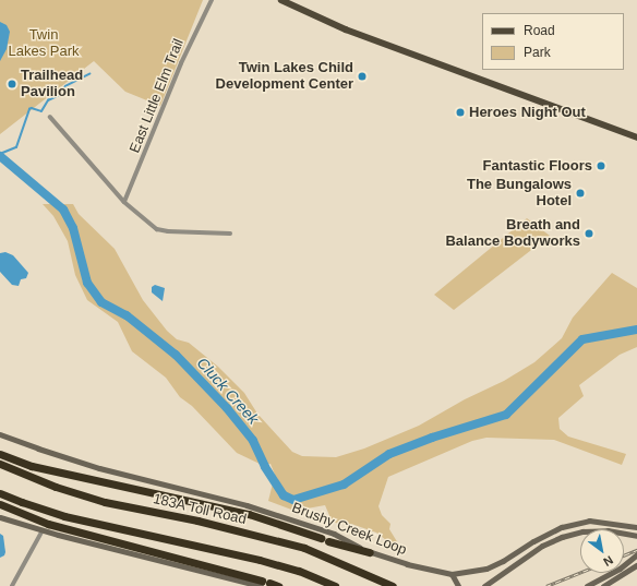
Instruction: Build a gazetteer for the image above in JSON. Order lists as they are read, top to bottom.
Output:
{
  "streets": {
    "highway": ["183A Toll Road"],
    "main road": ["Brushy Creek Loop"],
    "street": ["East Little Elm Trail"]
  },
  "water": ["Cluck Creek"],
  "parks": ["Twin Lakes Park"],
  "places": [
    "Twin Lakes Child Development Center",
    "Trailhead Pavilion",
    "Heroes Night Out",
    "Fantastic Floors",
    "The Bungalows Hotel",
    "Breath and Balance Bodyworks"
  ],
  "legend": ["Road", "Park"],
  "north": "bottom right"
}
